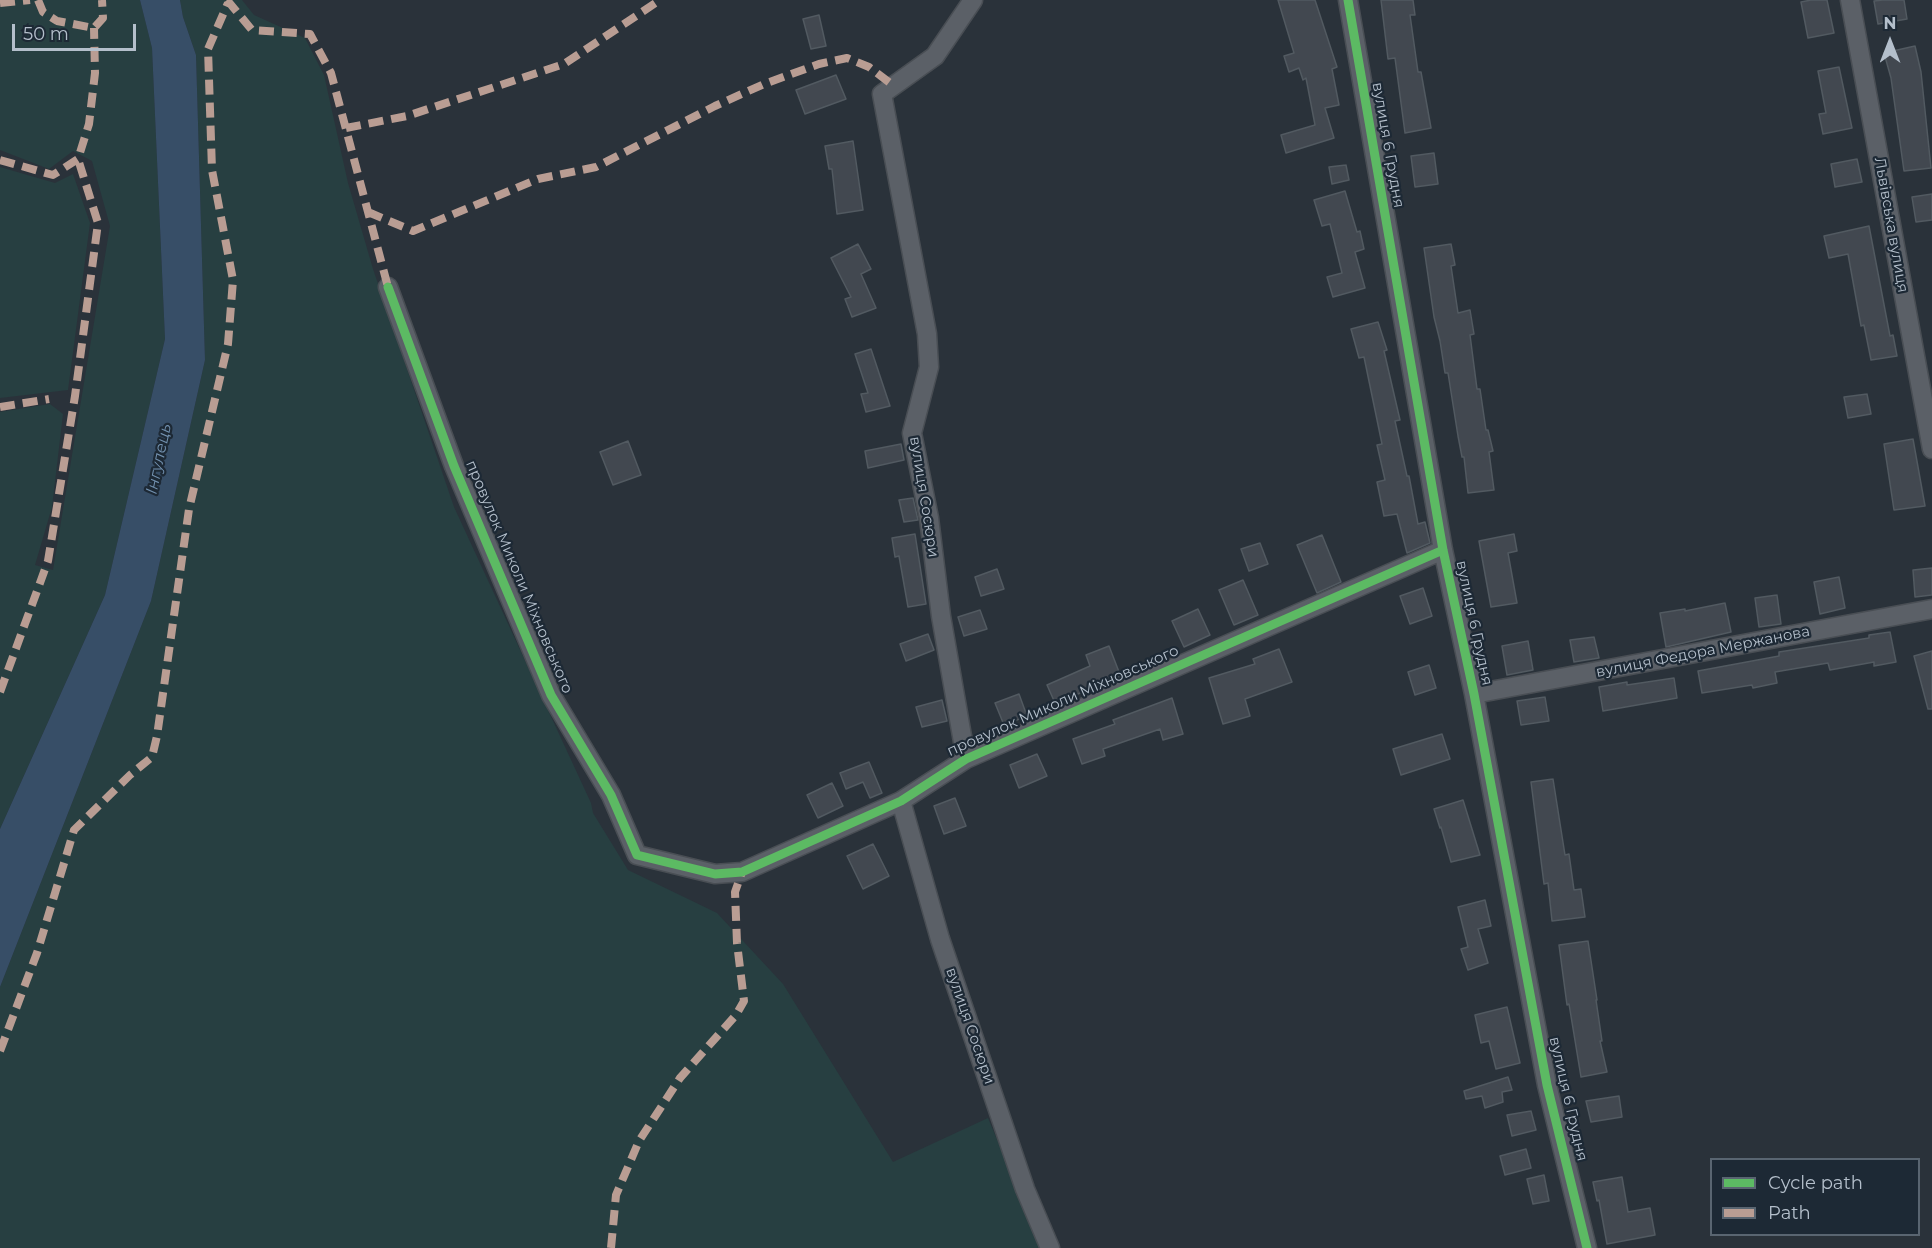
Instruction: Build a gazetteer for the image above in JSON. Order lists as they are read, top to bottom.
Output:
{
  "streets": {
    "street": [
      "вулиця 6 Грудня",
      "Львівська вулиця",
      "вулиця Сосюри",
      "провулок Миколи Міхновського",
      "вулиця Федора Мержанова"
    ]
  },
  "crossings": [
    ["вулиця 6 Грудня", "провулок Миколи Міхновського"],
    ["вулиця 6 Грудня", "вулиця Федора Мержанова"],
    ["вулиця Сосюри", "провулок Миколи Міхновського"]
  ],
  "water": ["Інгулець"],
  "legend": ["Cycle path", "Path"],
  "scale_bar": "50 m",
  "north": "top"
}
